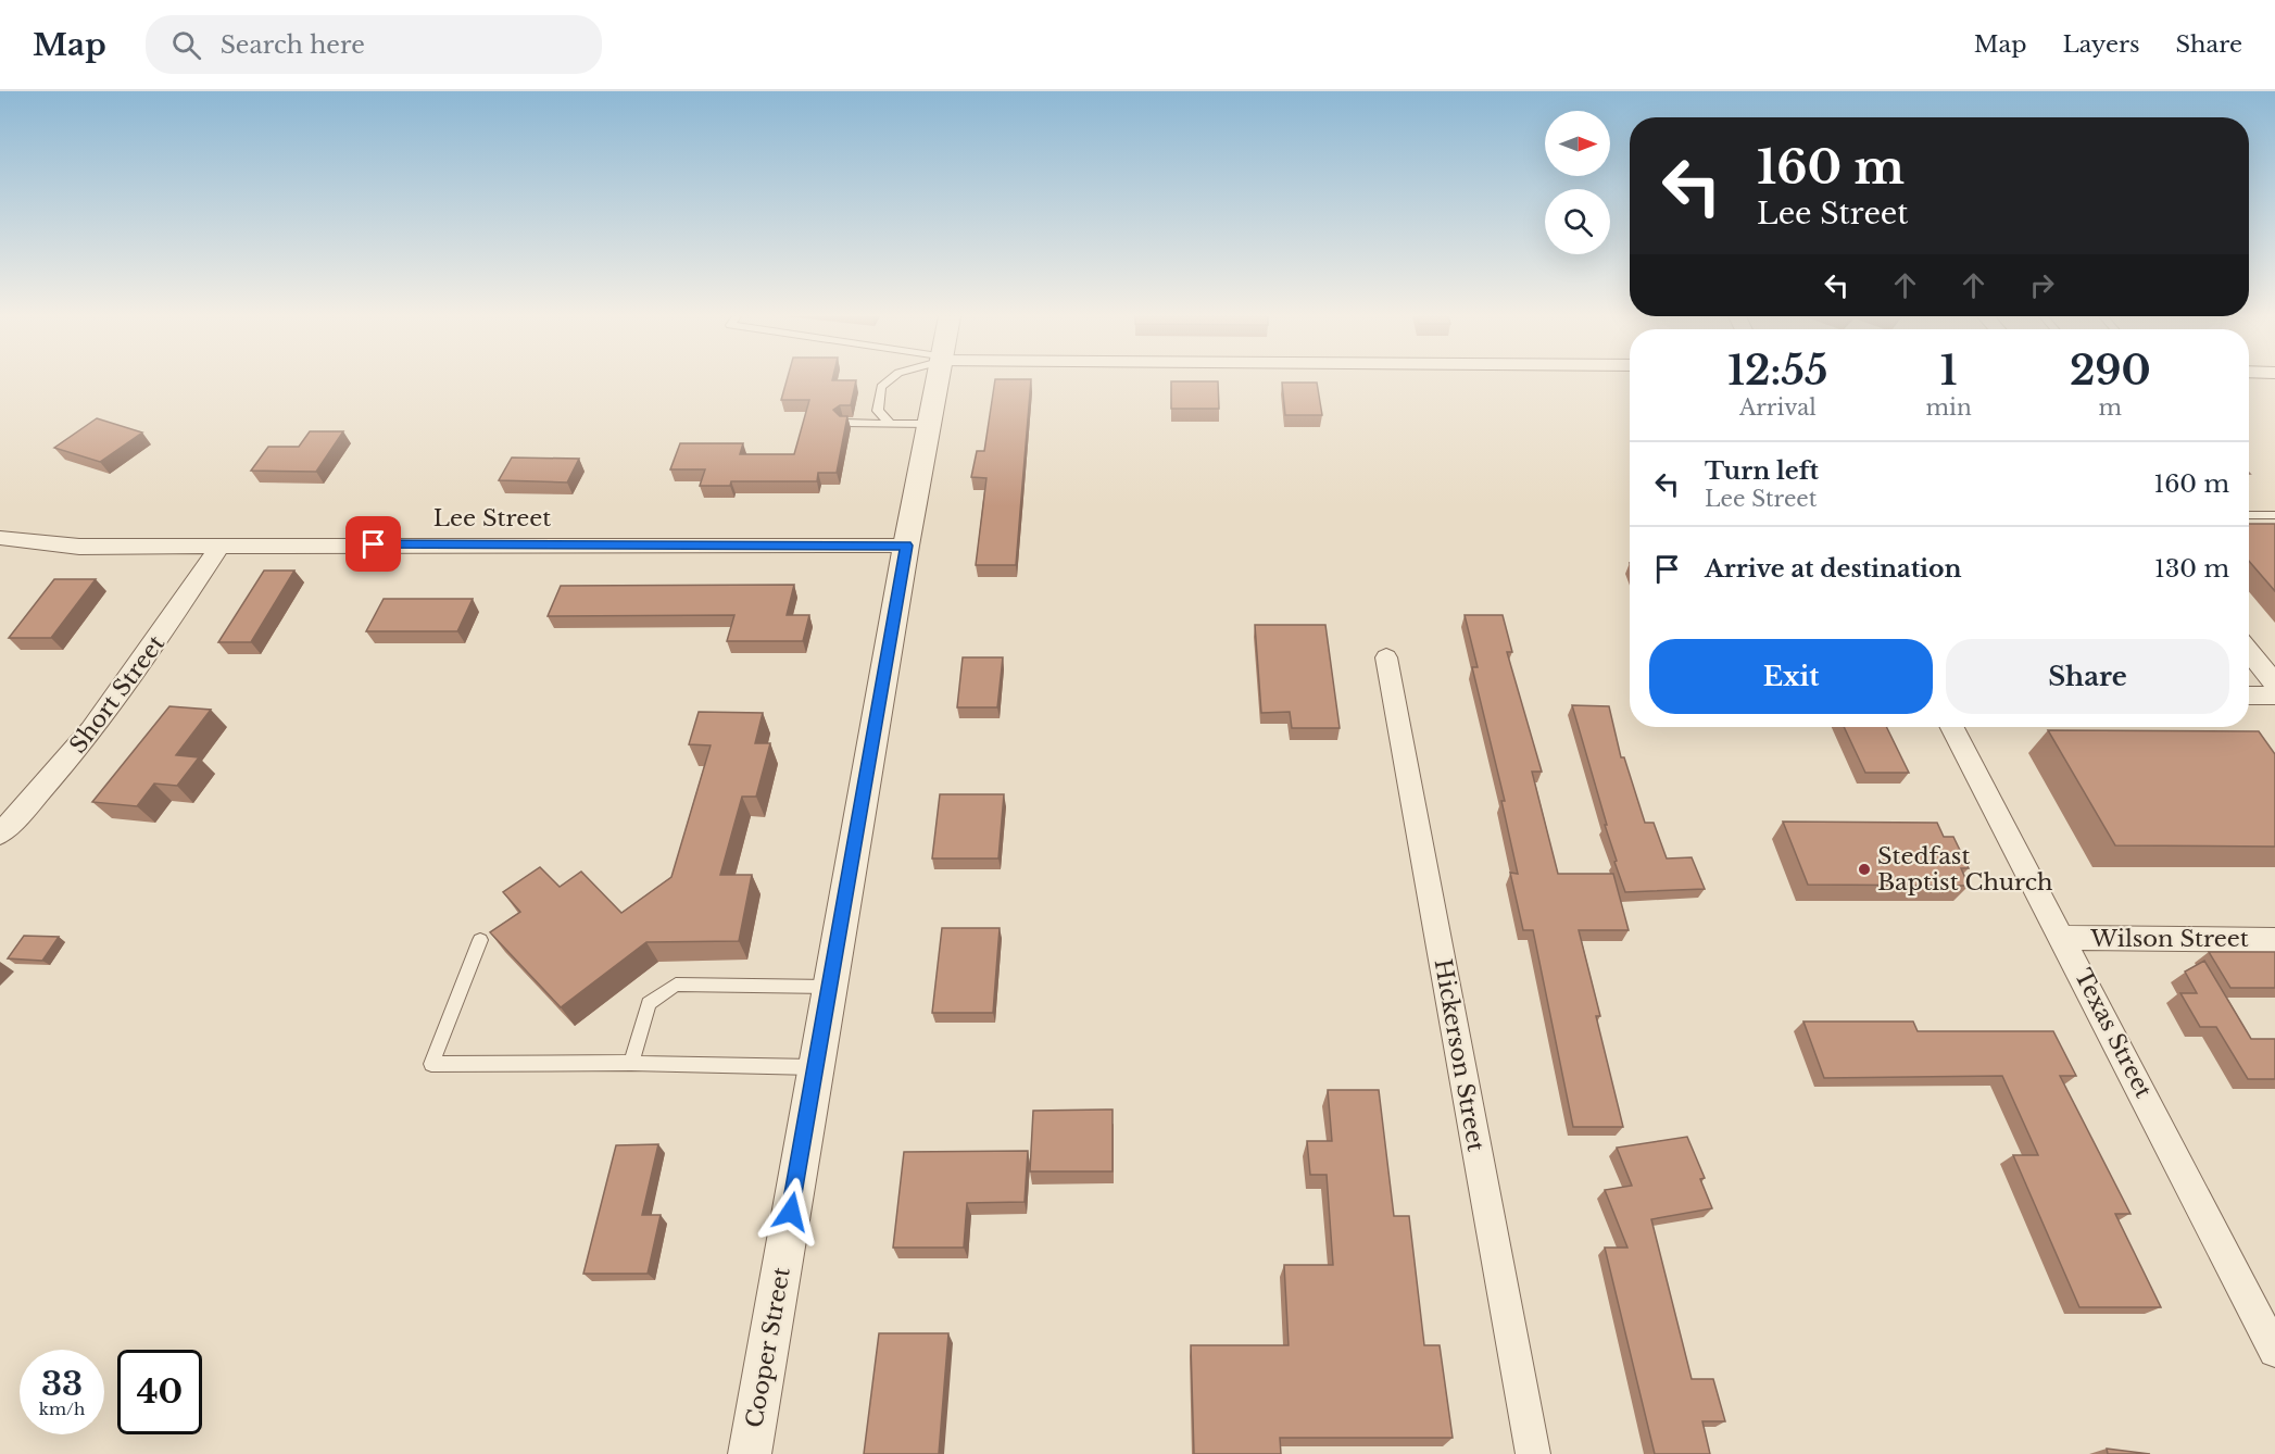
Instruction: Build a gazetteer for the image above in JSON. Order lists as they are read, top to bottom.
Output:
{
  "streets": {
    "street": [
      "Lee Street",
      "Short Street",
      "Wilson Street",
      "Texas Street",
      "Hickerson Street",
      "Cooper Street"
    ]
  },
  "crossings": [
    ["Lee Street", "Short Street"],
    ["Lee Street", "Cooper Street"],
    ["Wilson Street", "Texas Street"]
  ],
  "places": ["Stedfast Baptist Church"],
  "north": "right",
  "page": {
    "header": "Map",
    "search": "Search here",
    "nav": ["Map", "Layers", "Share"],
    "turn": ["160 m", "Lee Street"],
    "eta": [
      "12:55",
      "Arrival",
      "1",
      "min",
      "290",
      "m"
    ],
    "list": [
      {
        "name": "Turn left",
        "note": "Lee Street",
        "value": "160 m"
      },
      {
        "name": "Arrive at destination",
        "value": "130 m"
      }
    ],
    "buttons": ["Exit", "Share"],
    "speed": "33 km/h",
    "limit": "40"
  }
}
